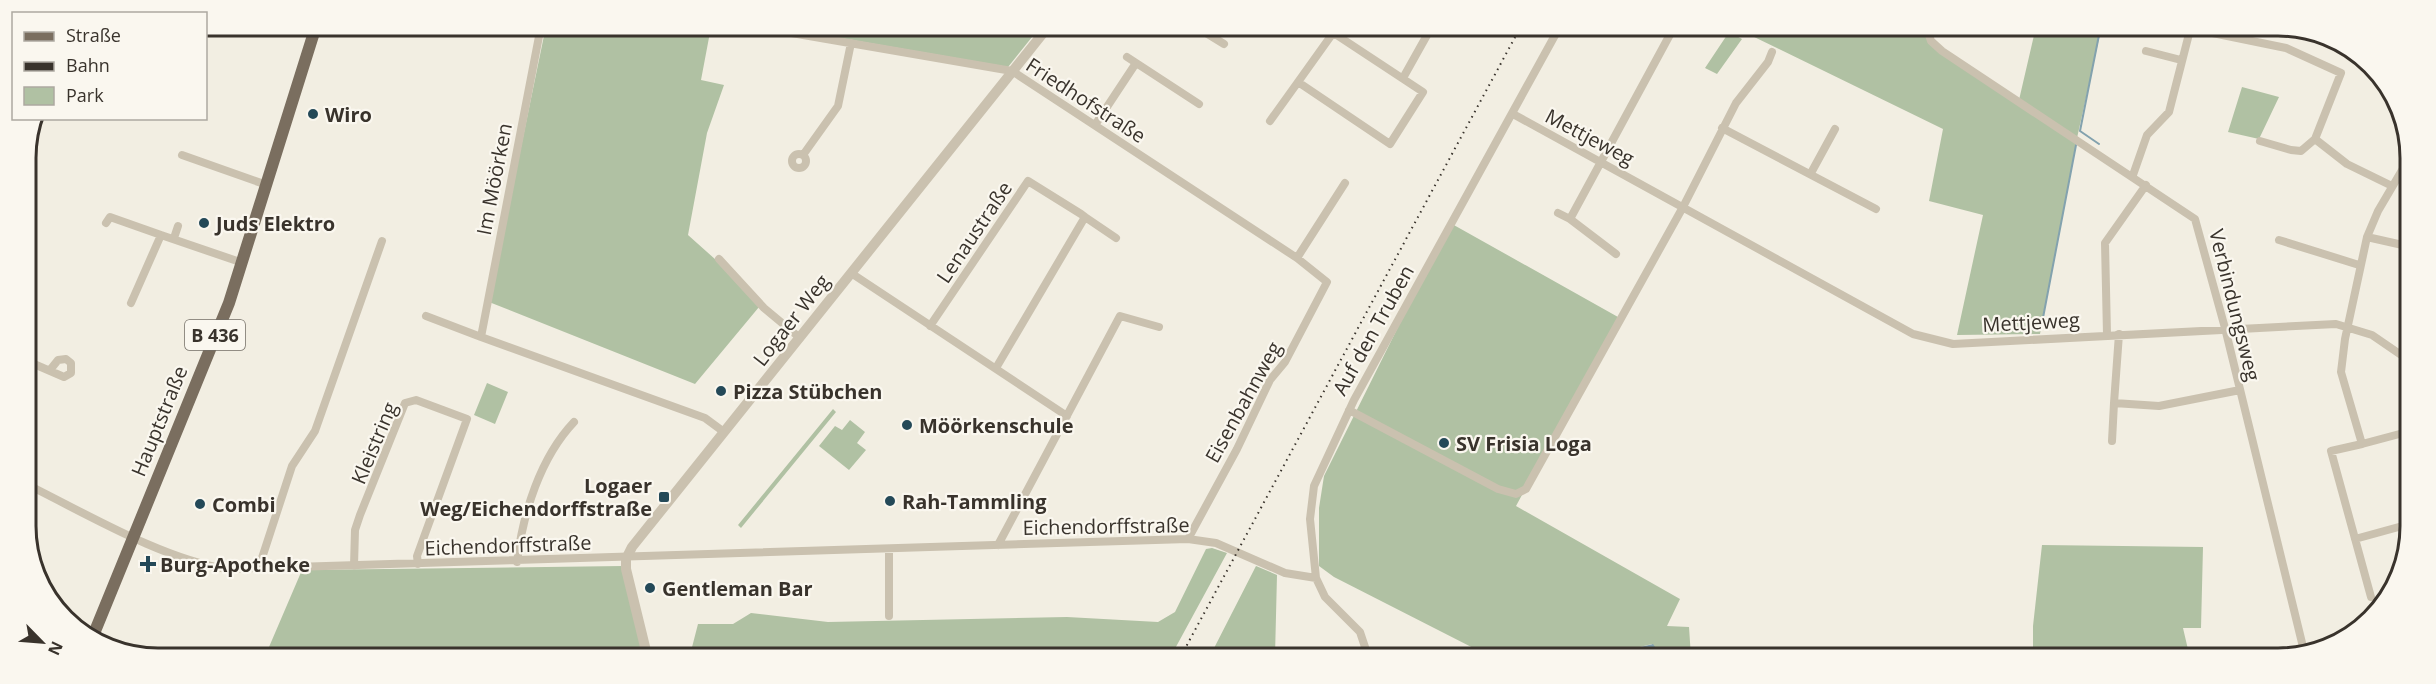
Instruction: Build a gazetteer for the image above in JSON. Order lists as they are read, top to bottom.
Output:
{
  "streets": {
    "main road": ["B 436", "Hauptstraße"],
    "street": [
      "Friedhofstraße",
      "Mettjeweg",
      "Im Möörken",
      "Lenaustraße",
      "Verbindungsweg",
      "Logaer Weg",
      "Auf den Truben",
      "Eisenbahnweg",
      "Kleistring",
      "Eichendorffstraße"
    ]
  },
  "crossings": [
    ["Friedhofstraße", "Logaer Weg"],
    ["Friedhofstraße", "Eisenbahnweg"],
    ["Mettjeweg", "Verbindungsweg"],
    ["Mettjeweg", "Auf den Truben"],
    ["Logaer Weg", "Eichendorffstraße"],
    ["Auf den Truben", "Eichendorffstraße"],
    ["Eisenbahnweg", "Eichendorffstraße"],
    ["Hauptstraße", "Eichendorffstraße"],
    ["Kleistring", "Eichendorffstraße"]
  ],
  "places": {
    "other": [
      "Wiro",
      "Juds Elektro",
      "Pizza Stübchen",
      "Möörkenschule",
      "SV Frisia Loga",
      "Rah-Tammling",
      "Combi",
      "Gentleman Bar"
    ],
    "transit": ["Logaer Weg/Eichendorffstraße"],
    "health": ["Burg-Apotheke"]
  },
  "legend": ["Straße", "Bahn", "Park"],
  "north": "bottom right"
}
